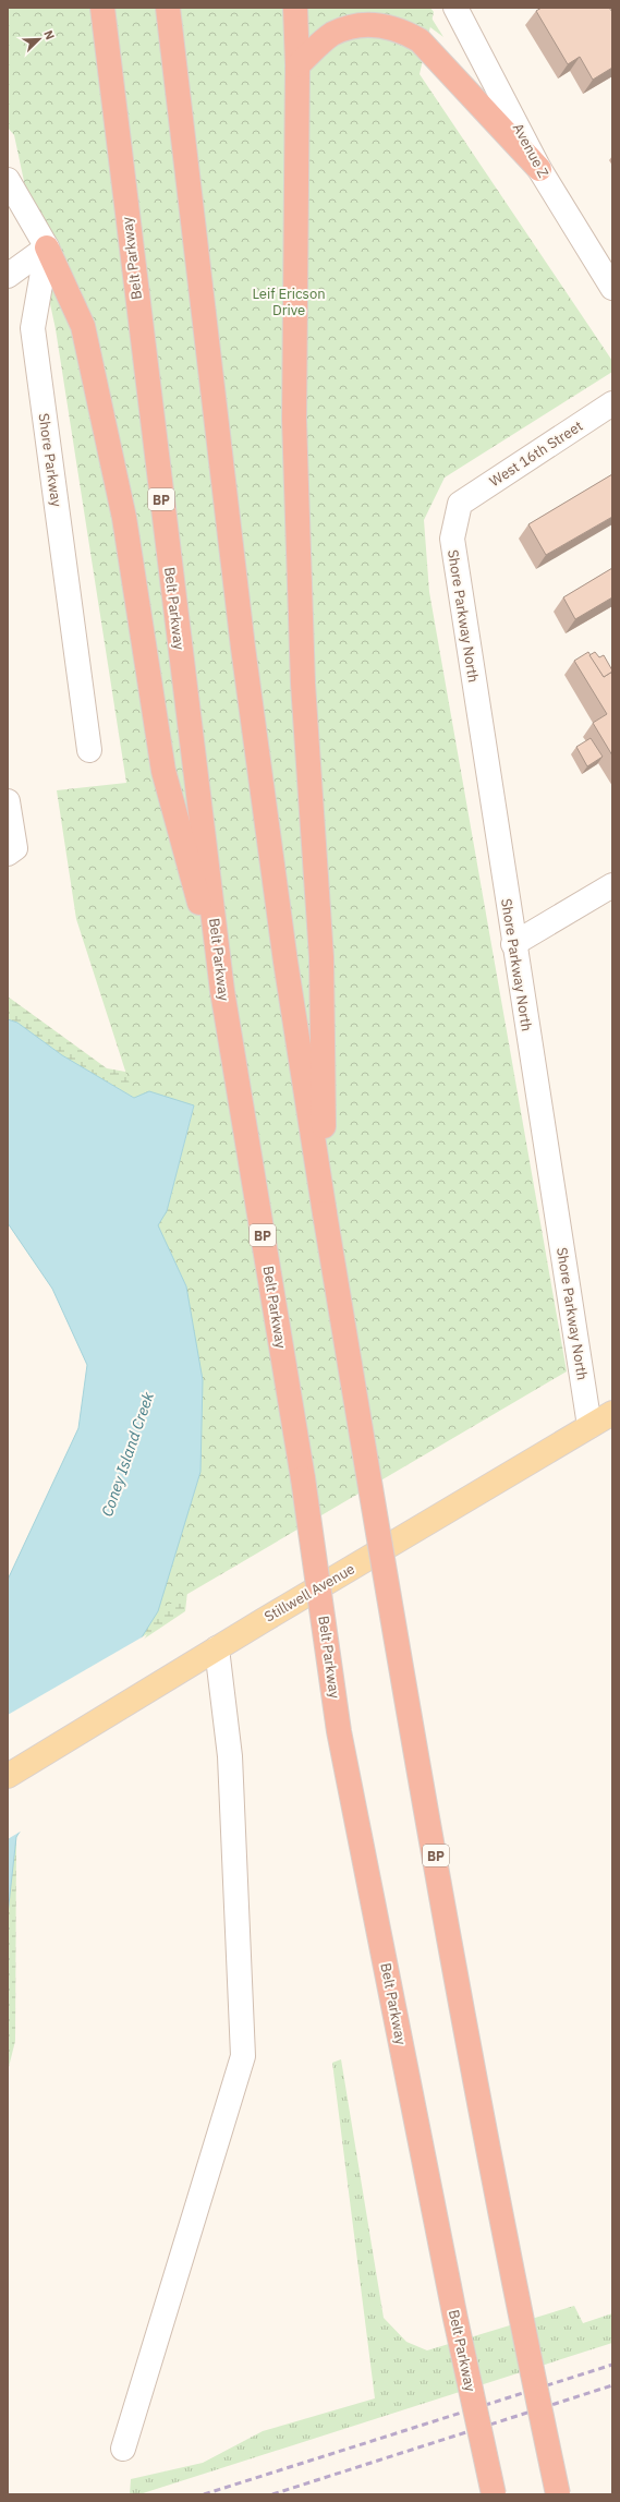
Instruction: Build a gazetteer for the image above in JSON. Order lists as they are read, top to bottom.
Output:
{
  "streets": {
    "highway": ["Belt Parkway", "BP"],
    "main road": ["Stillwell Avenue"],
    "street": [
      "Avenue Z",
      "West 16th Street",
      "Shore Parkway",
      "Shore Parkway North"
    ]
  },
  "crossings": [
    ["West 16th Street", "Shore Parkway North"],
    ["Shore Parkway North", "Stillwell Avenue"]
  ],
  "water": ["Coney Island Creek"],
  "parks": ["Leif Ericson Drive"],
  "north": "top right"
}
